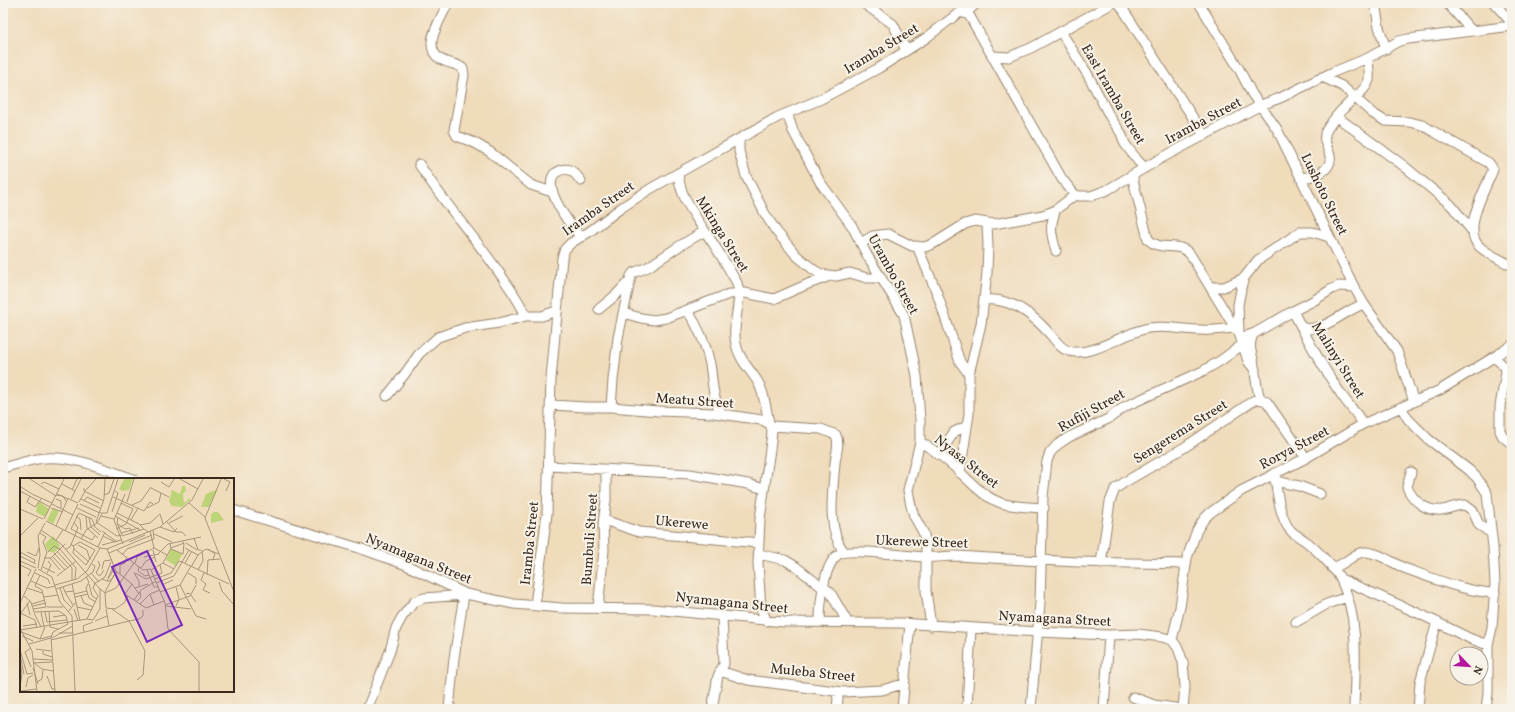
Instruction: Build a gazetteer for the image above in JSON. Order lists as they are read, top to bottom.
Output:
{
  "streets": {
    "street": [
      "Iramba Street",
      "East Iramba Street",
      "Lushoto Street",
      "Mkinga Street",
      "Urambo Street",
      "Malinyi Street",
      "Meatu Street",
      "Rufiji Street",
      "Sengerema Street",
      "Rorya Street",
      "Nyasa Street",
      "Ukerewe",
      "Bumbuli Street",
      "Ukerewe Street",
      "Nyamagana Street",
      "Muleba Street"
    ]
  },
  "crossings": [
    ["Iramba Street", "East Iramba Street"],
    ["Iramba Street", "Lushoto Street"],
    ["Iramba Street", "Mkinga Street"],
    ["Iramba Street", "Urambo Street"],
    ["Iramba Street", "Meatu Street"],
    ["Iramba Street", "Nyamagana Street"],
    ["Lushoto Street", "Rufiji Street"],
    ["Lushoto Street", "Rorya Street"],
    ["Mkinga Street", "Meatu Street"],
    ["Urambo Street", "Nyasa Street"],
    ["Urambo Street", "Ukerewe Street"],
    ["Urambo Street", "Nyamagana Street"],
    ["Malinyi Street", "Rufiji Street"],
    ["Malinyi Street", "Rorya Street"],
    ["Meatu Street", "Ukerewe Street"],
    ["Rufiji Street", "Nyasa Street"],
    ["Rufiji Street", "Ukerewe Street"],
    ["Rufiji Street", "Nyamagana Street"],
    ["Sengerema Street", "Ukerewe Street"],
    ["Rorya Street", "Ukerewe Street"],
    ["Rorya Street", "Nyamagana Street"],
    ["Ukerewe", "Bumbuli Street"],
    ["Bumbuli Street", "Nyamagana Street"]
  ],
  "north": "bottom right"
}
